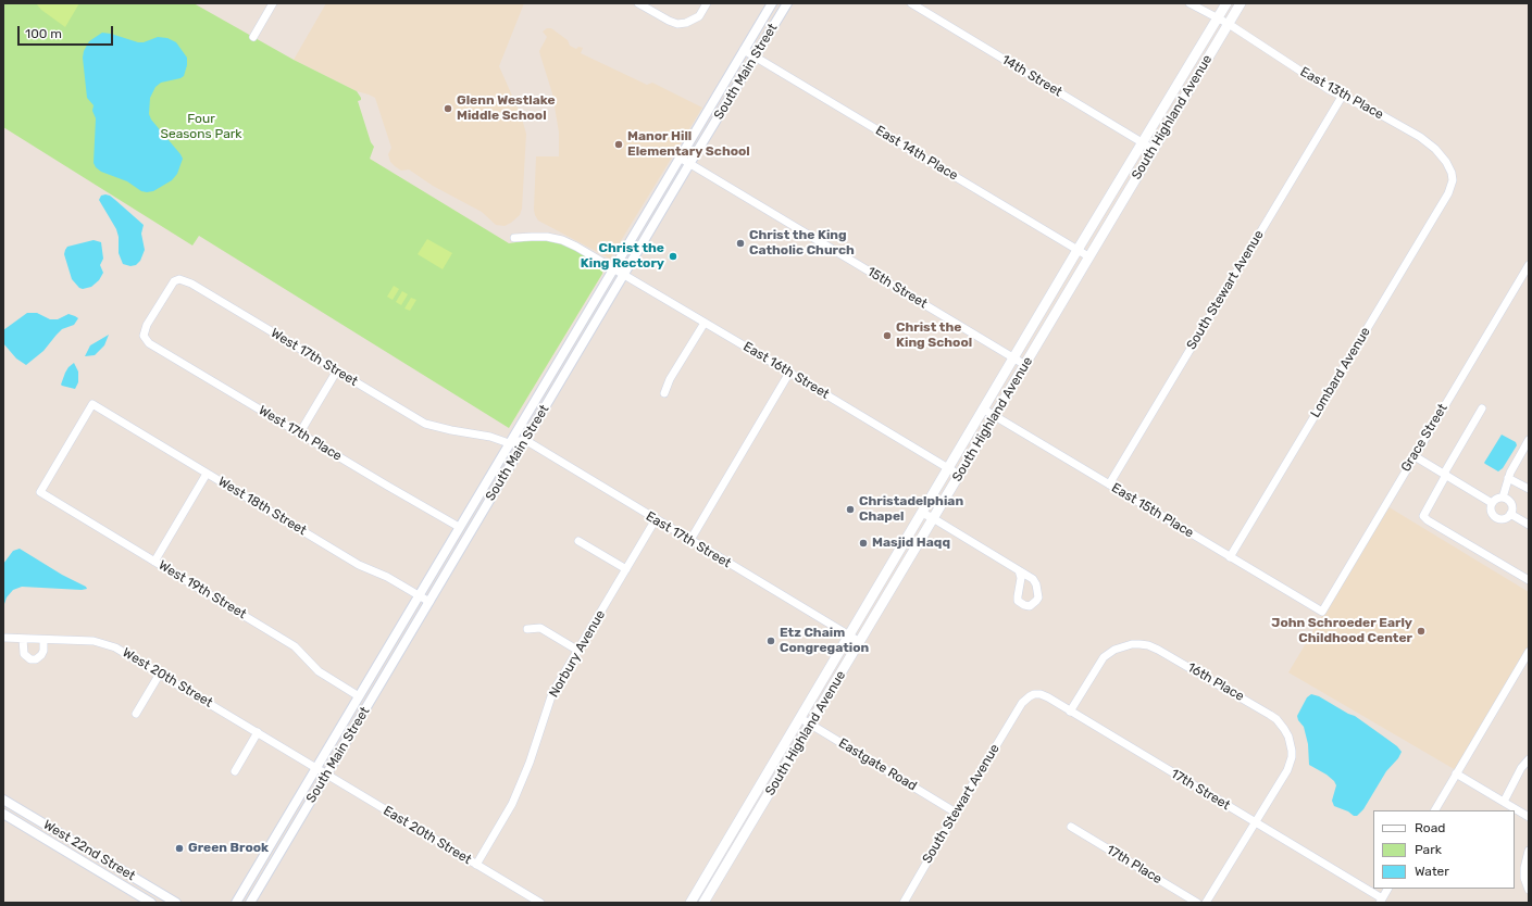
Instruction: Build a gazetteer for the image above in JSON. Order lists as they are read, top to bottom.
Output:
{
  "streets": {
    "main road": ["South Highland Avenue"],
    "street": [
      "South Main Street",
      "14th Street",
      "East 13th Place",
      "East 14th Place",
      "15th Street",
      "South Stewart Avenue",
      "West 17th Street",
      "East 16th Street",
      "Lombard Avenue",
      "West 17th Place",
      "Grace Street",
      "West 18th Street",
      "East 15th Place",
      "East 17th Street",
      "West 19th Street",
      "Norbury Avenue",
      "West 20th Street",
      "16th Place",
      "Eastgate Road",
      "17th Street",
      "East 20th Street",
      "West 22nd Street",
      "17th Place"
    ]
  },
  "crossings": [
    ["South Main Street", "East 14th Place"],
    ["South Main Street", "15th Street"],
    ["South Main Street", "West 17th Street"],
    ["South Main Street", "East 16th Street"],
    ["South Main Street", "West 17th Place"],
    ["South Main Street", "West 18th Street"],
    ["South Main Street", "East 17th Street"],
    ["South Main Street", "West 19th Street"],
    ["South Main Street", "West 20th Street"],
    ["South Main Street", "East 20th Street"],
    ["14th Street", "South Highland Avenue"],
    ["East 13th Place", "South Highland Avenue"],
    ["East 13th Place", "South Stewart Avenue"],
    ["East 13th Place", "Lombard Avenue"],
    ["South Highland Avenue", "East 14th Place"],
    ["South Highland Avenue", "15th Street"],
    ["South Highland Avenue", "East 16th Street"],
    ["South Highland Avenue", "East 15th Place"],
    ["South Highland Avenue", "East 17th Street"],
    ["South Highland Avenue", "Eastgate Road"],
    ["South Stewart Avenue", "East 15th Place"],
    ["South Stewart Avenue", "Eastgate Road"],
    ["South Stewart Avenue", "17th Street"],
    ["West 17th Street", "West 17th Place"],
    ["West 17th Street", "East 17th Street"],
    ["Lombard Avenue", "East 15th Place"],
    ["Grace Street", "East 15th Place"],
    ["West 18th Street", "West 19th Street"],
    ["East 17th Street", "Norbury Avenue"],
    ["Norbury Avenue", "East 20th Street"],
    ["West 20th Street", "East 20th Street"],
    ["16th Place", "17th Street"]
  ],
  "parks": ["Four Seasons Park"],
  "places": [
    "Glenn Westlake Middle School",
    "Manor Hill Elementary School",
    "Christ the King Catholic Church",
    "Christ the King Rectory",
    "Christ the King School",
    "Christadelphian Chapel",
    "Masjid Haqq",
    "John Schroeder Early Childhood Center",
    "Etz Chaim Congregation",
    "Green Brook"
  ],
  "legend": ["Road", "Park", "Water"],
  "scale_bar": "100 m"
}
